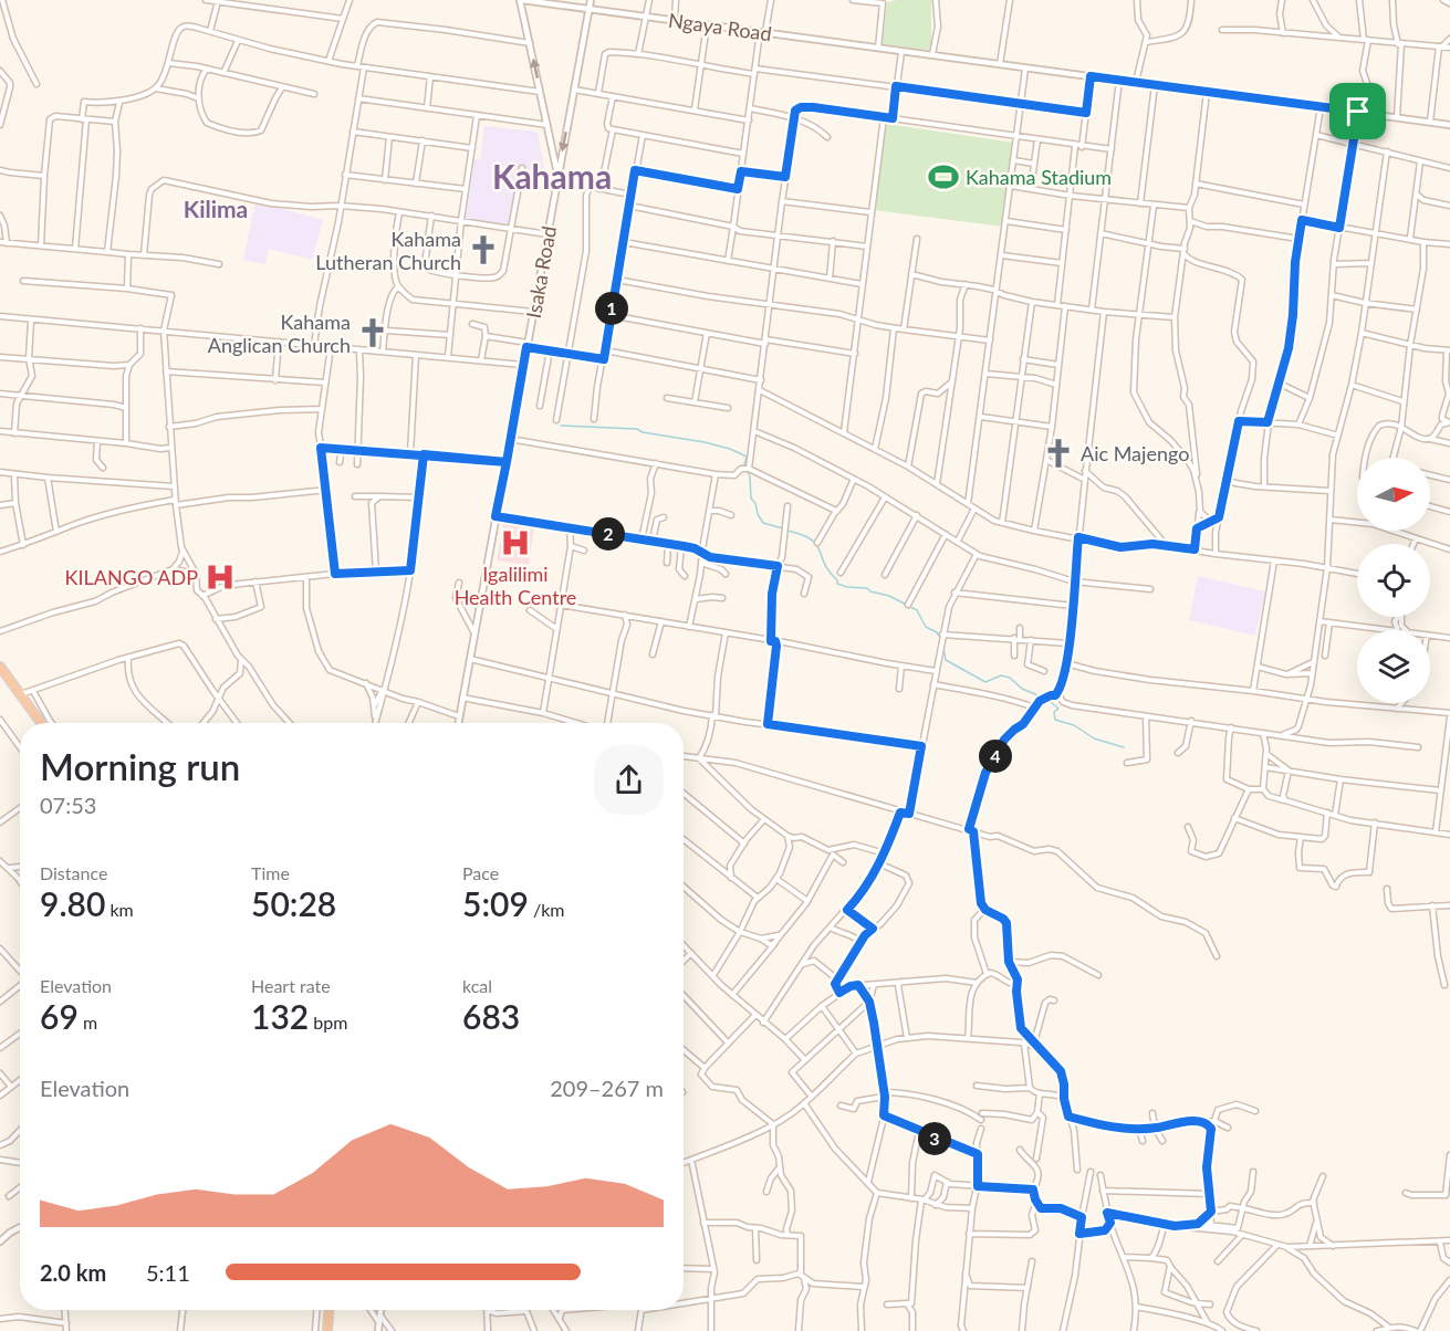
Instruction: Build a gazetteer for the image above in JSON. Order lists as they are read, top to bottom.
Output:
{
  "streets": {
    "street": ["Ngaya Road", "Isaka Road"]
  },
  "crossings": [
    ["Ngaya Road", "Isaka Road"]
  ],
  "districts": ["Kahama", "Kilima"],
  "places": {
    "sports": ["Kahama Stadium"],
    "church": ["Kahama Lutheran Church", "Kahama Anglican Church", "Aic Majengo"],
    "hospital": ["Igalilimi Health Centre", "KILANGO ADP"]
  },
  "north": "right",
  "page": {
    "pins": [
      "1",
      "2",
      "4",
      "3"
    ],
    "heading": ["Morning run", "07:53"],
    "stats": [
      ["Distance", "9.80 km"],
      ["Time", "50:28"],
      ["Pace", "5:09 /km"],
      ["Elevation", "69 m"],
      ["Heart rate", "132 bpm"],
      ["kcal", "683"]
    ],
    "chart": ["Elevation", "209–267 m"],
    "list": [
      {
        "name": "2.0 km",
        "note": "5:11"
      }
    ]
  }
}
